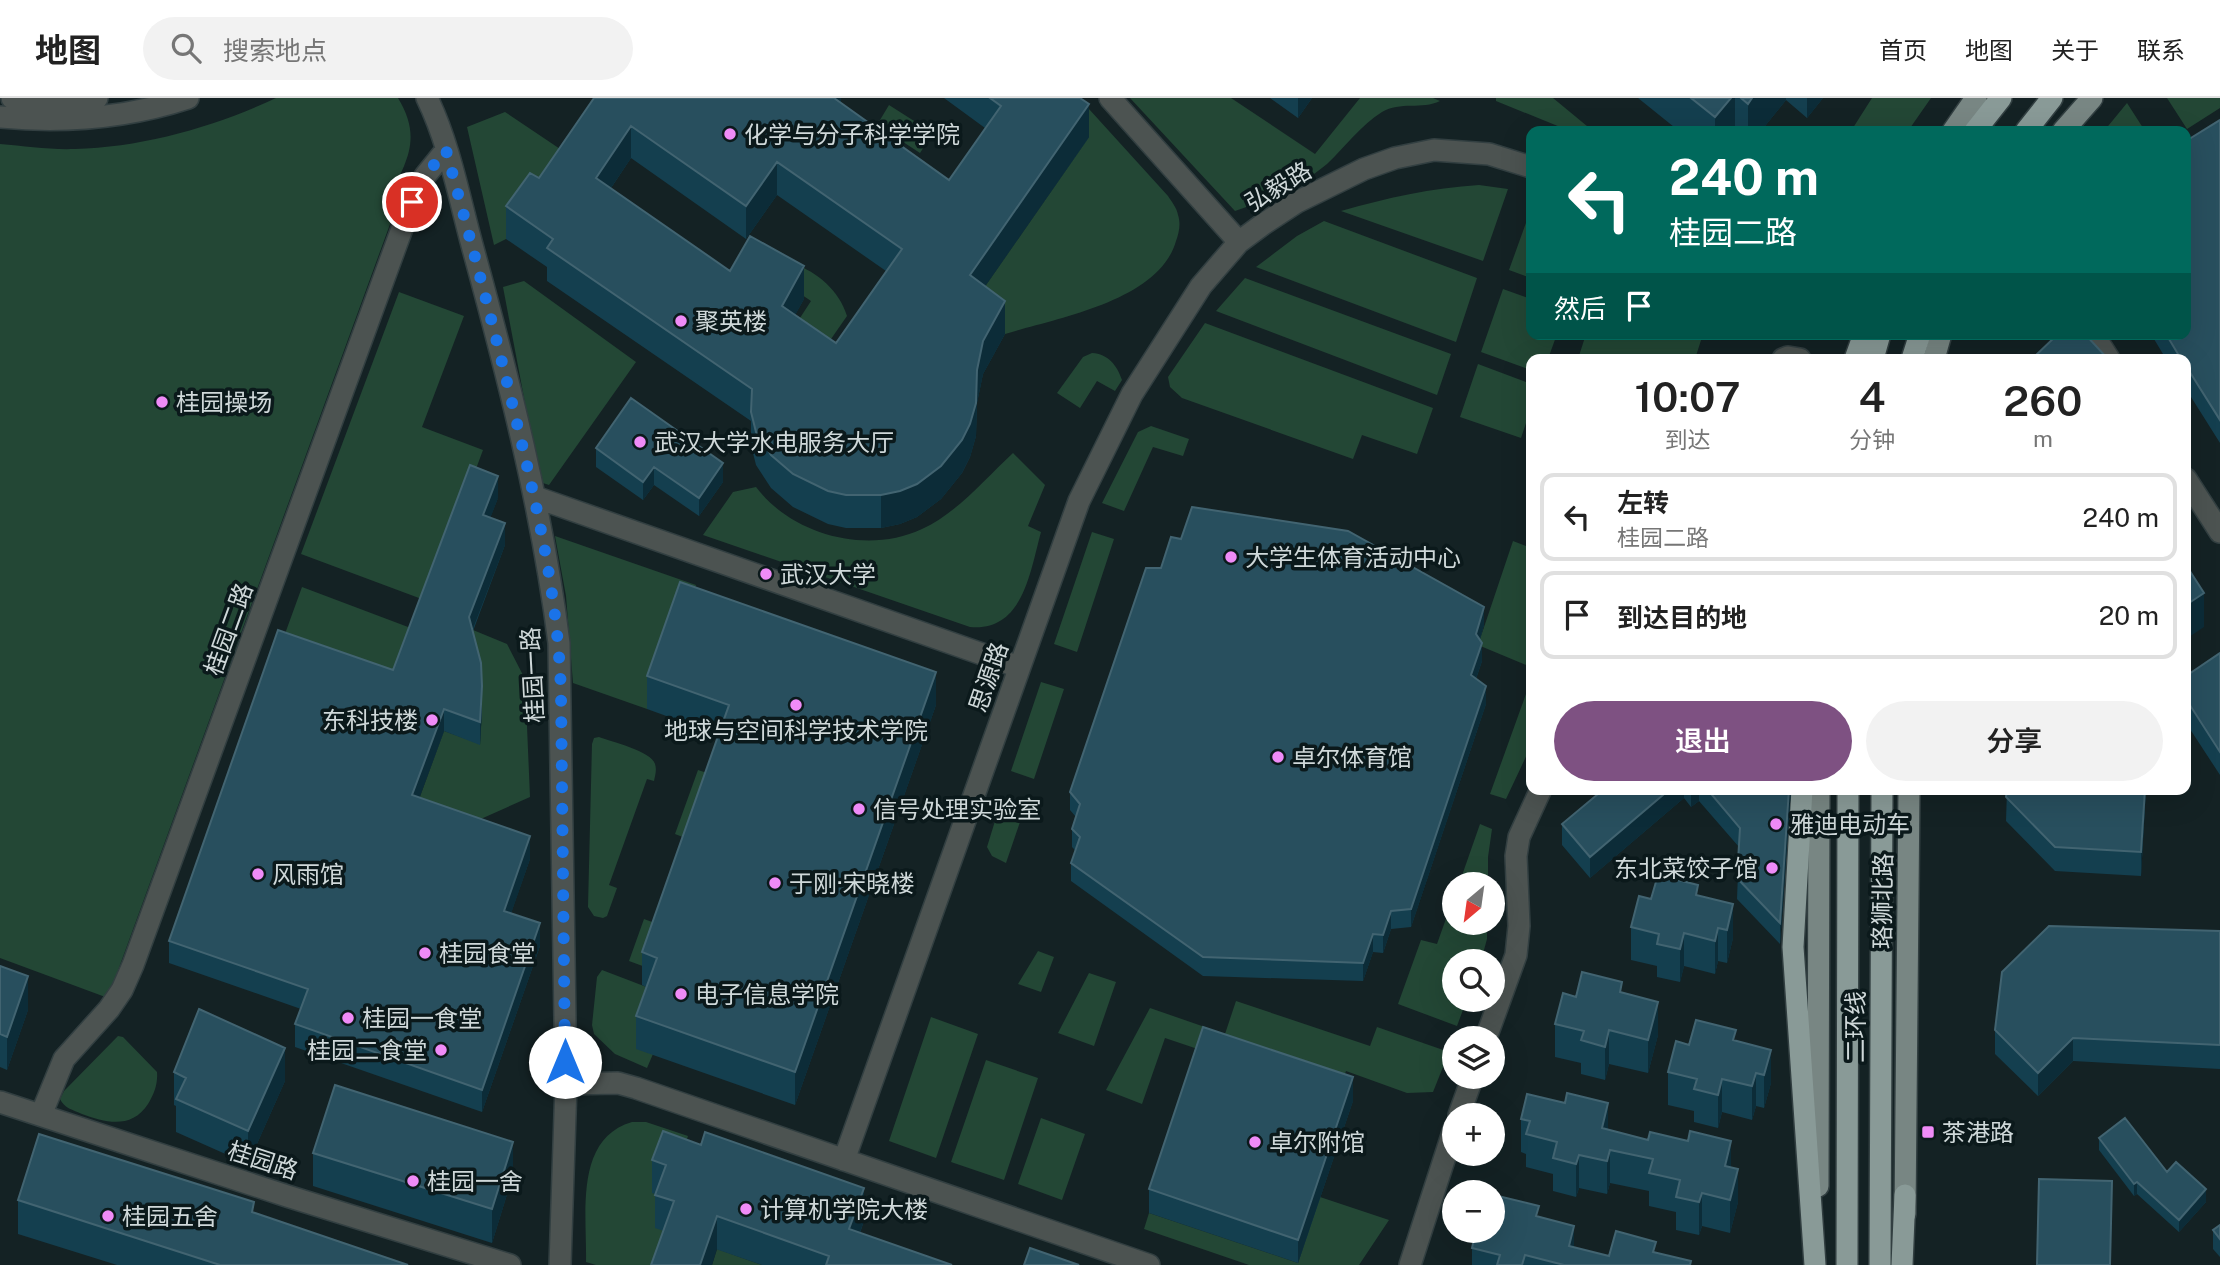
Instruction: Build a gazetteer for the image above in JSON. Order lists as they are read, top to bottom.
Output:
{
  "streets": {
    "highway": ["二环线"],
    "main road": ["珞狮北路"],
    "street": [
      "弘毅路",
      "桂园二路",
      "桂园一路",
      "思源路",
      "桂园路"
    ]
  },
  "crossings": [
    ["弘毅路", "思源路"],
    ["桂园二路", "桂园一路"],
    ["桂园二路", "桂园路"]
  ],
  "places": {
    "other": [
      "化学与分子科学学院",
      "聚英楼",
      "桂园操场",
      "武汉大学水电服务大厅",
      "大学生体育活动中心",
      "武汉大学",
      "地球与空间科学技术学院",
      "东科技楼",
      "卓尔体育馆",
      "信号处理实验室",
      "雅迪电动车",
      "东北菜饺子馆",
      "风雨馆",
      "于刚·宋晓楼",
      "桂园食堂",
      "电子信息学院",
      "桂园一食堂",
      "桂园二食堂",
      "卓尔附馆",
      "桂园一舍",
      "计算机学院大楼",
      "桂园五舍"
    ],
    "transit": ["茶港路"]
  },
  "north": "bottom left",
  "page": {
    "header": "地图",
    "search": "搜索地点",
    "nav": [
      "首页",
      "地图",
      "关于",
      "联系"
    ],
    "turn": ["240 m", "桂园二路"],
    "then": "然后",
    "eta": [
      "10:07",
      "到达",
      "4",
      "分钟",
      "260",
      "m"
    ],
    "list": [
      {
        "name": "左转",
        "note": "桂园二路",
        "value": "240 m"
      },
      {
        "name": "到达目的地",
        "value": "20 m"
      }
    ],
    "buttons": ["退出", "分享"],
    "map_buttons": ["+", "−"]
  }
}
